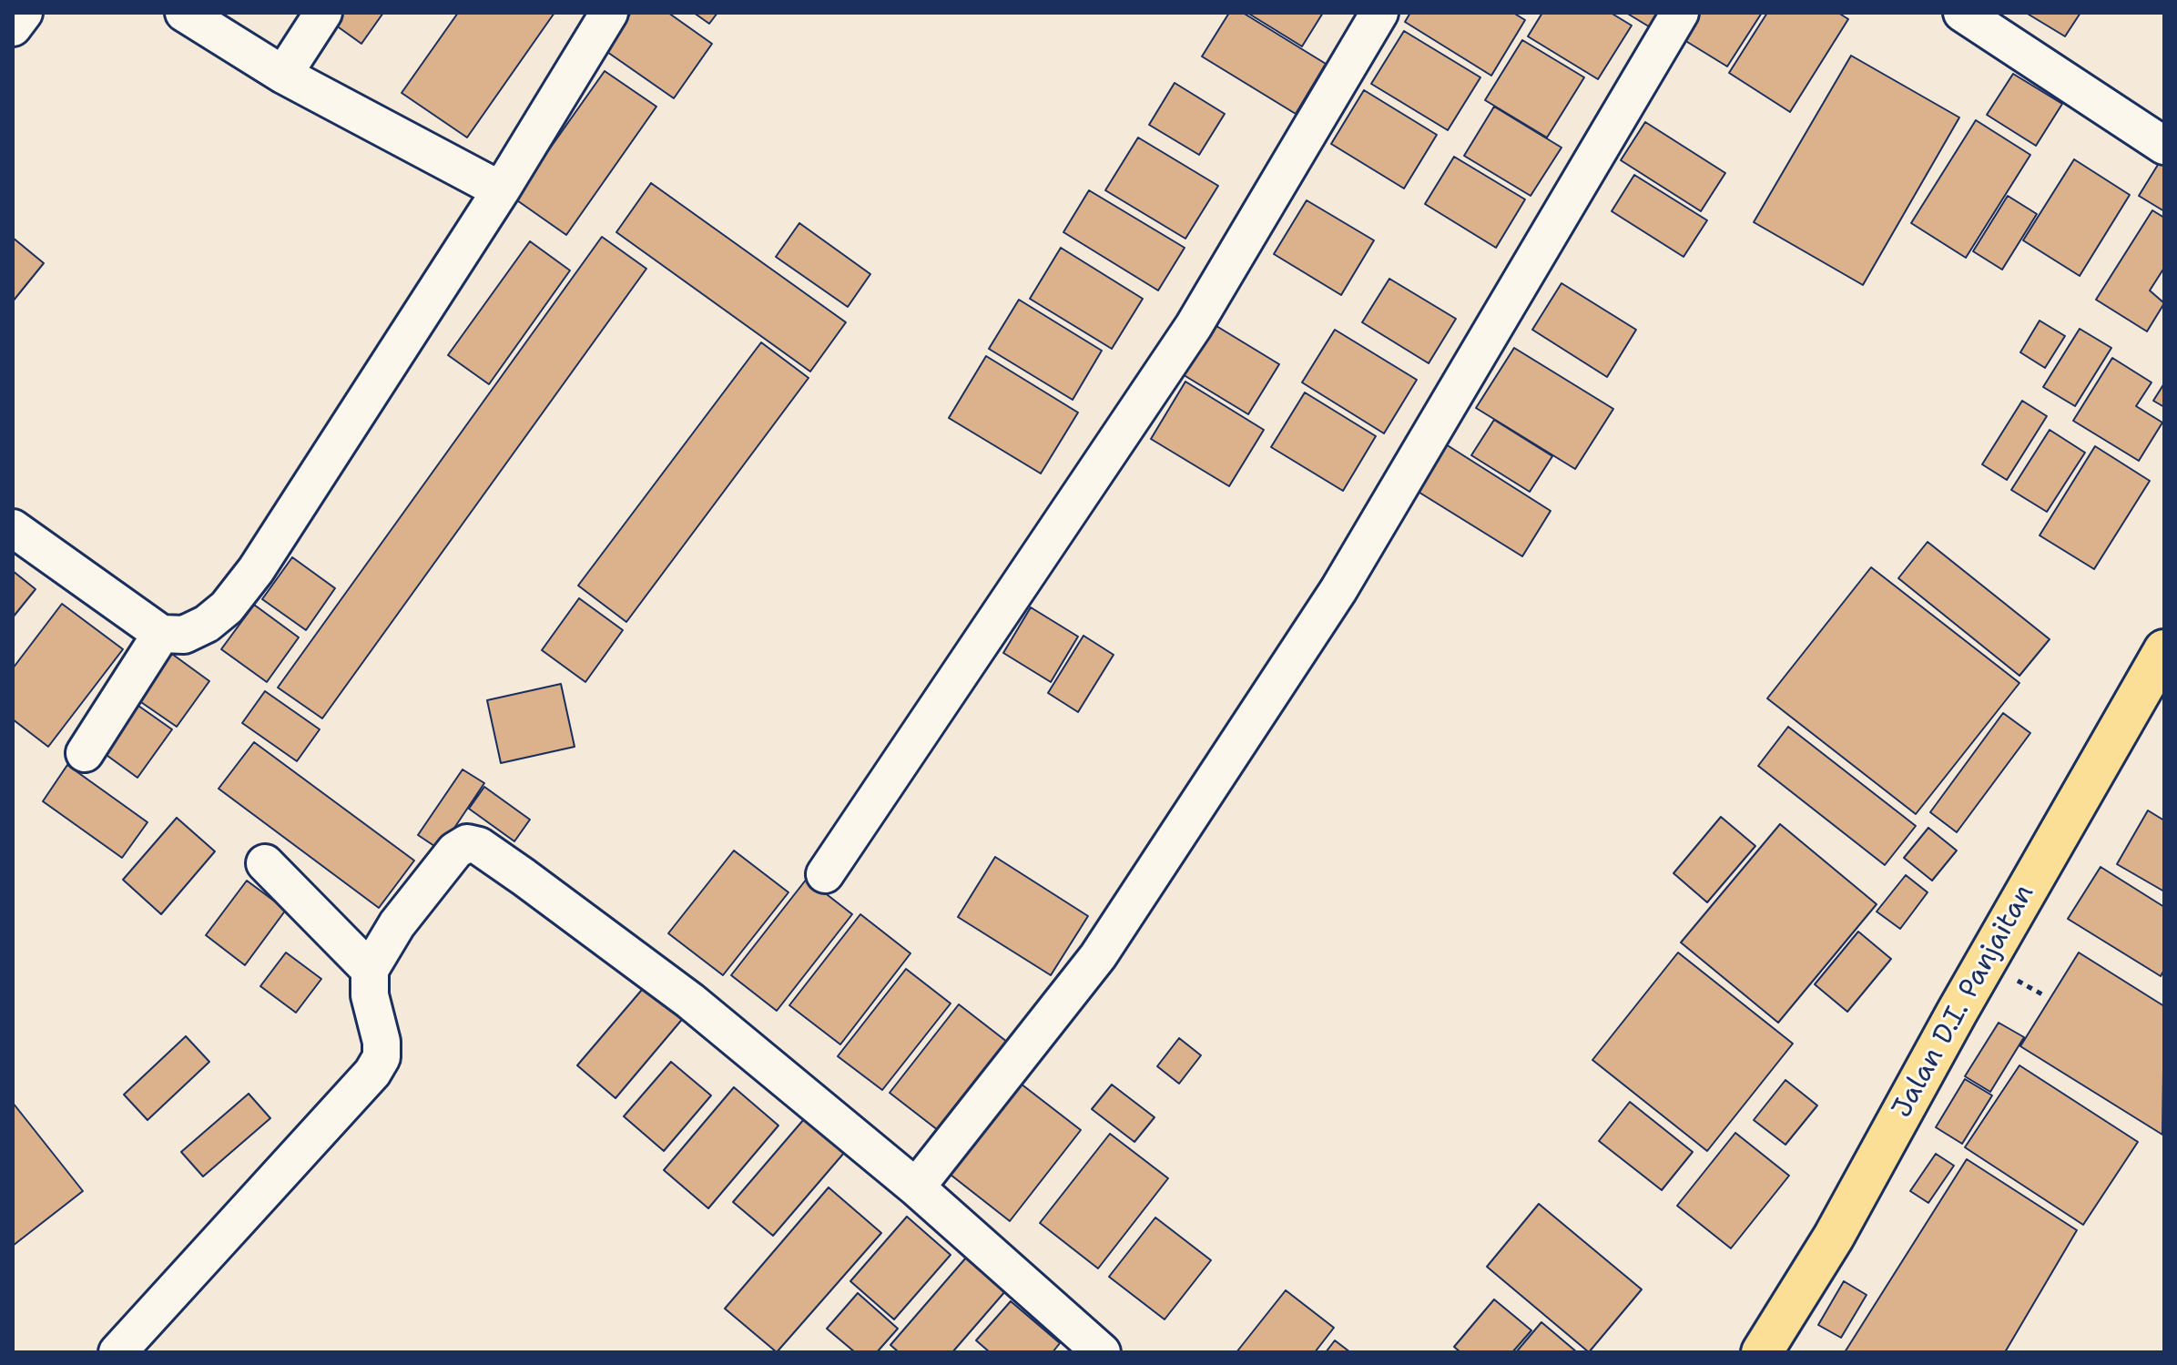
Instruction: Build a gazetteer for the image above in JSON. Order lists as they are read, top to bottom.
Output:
{
  "streets": {
    "highway": ["Jalan D.I. Panjaitan"]
  }
}
